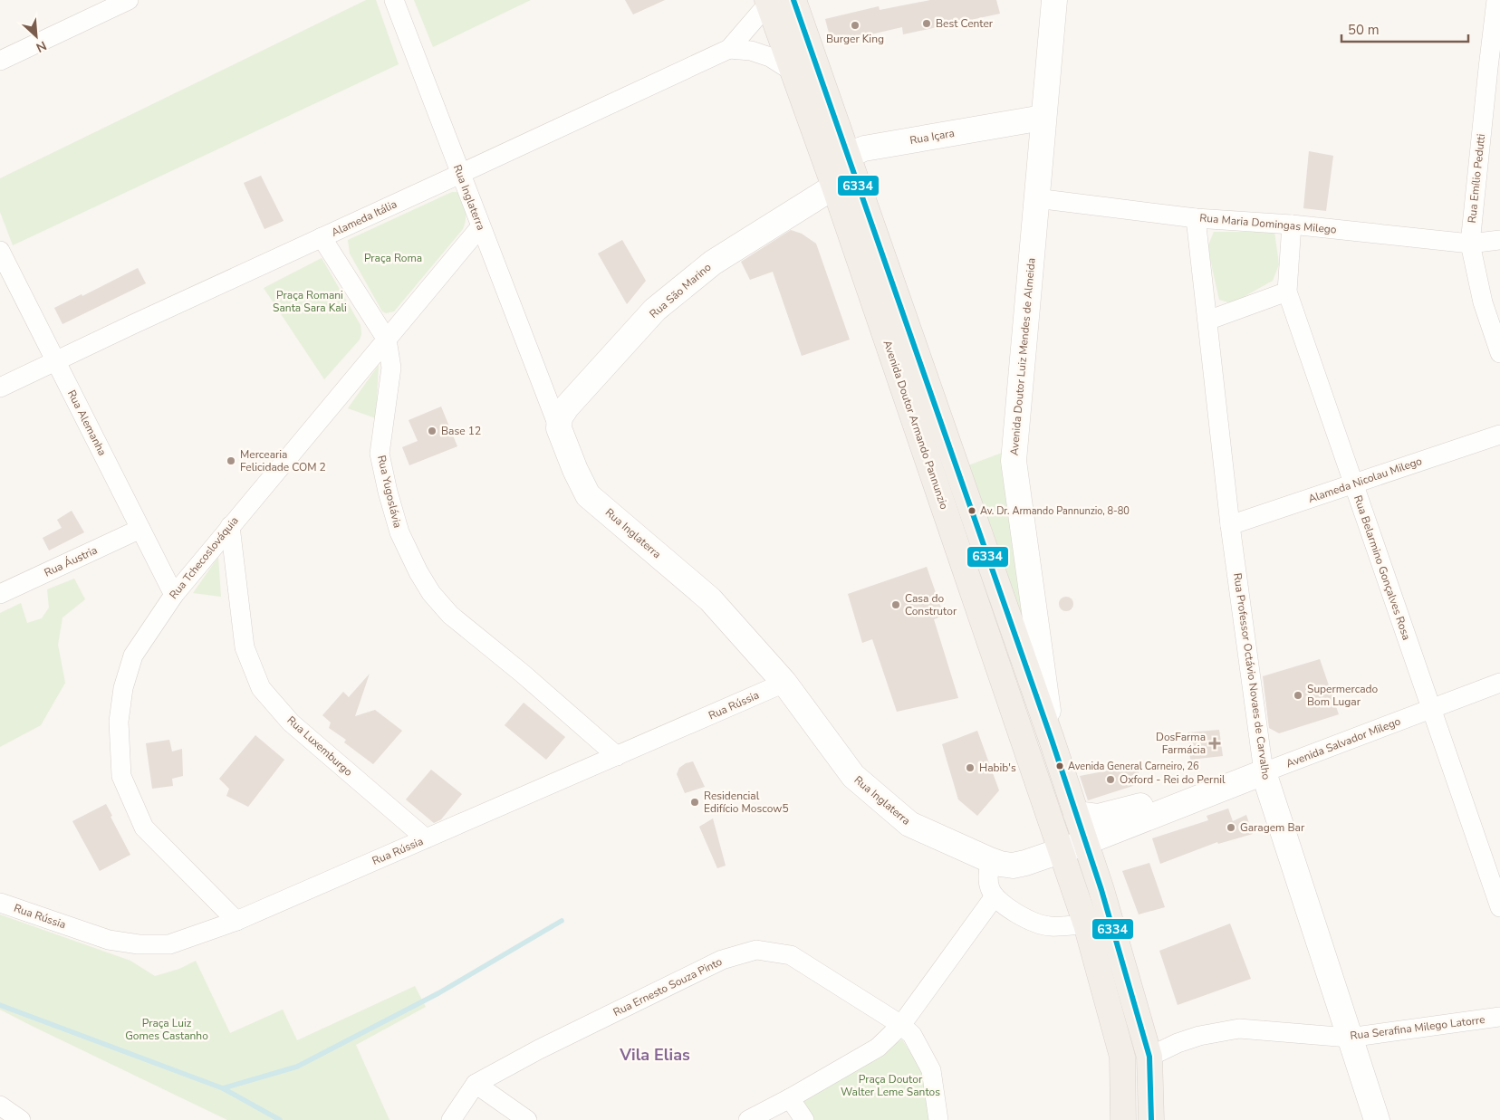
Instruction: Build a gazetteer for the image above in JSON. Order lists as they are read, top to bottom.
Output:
{
  "streets": {
    "main road": ["Avenida Doutor Armando Pannunzio"],
    "street": [
      "Rua Içara",
      "Rua Emílio Pedutti",
      "Rua Inglaterra",
      "Alameda Itália",
      "Rua Maria Domingas Milego",
      "Rua São Marino",
      "Avenida Doutor Luiz Mendes de Almeida",
      "Rua Alemanha",
      "Alameda Nicolau Milego",
      "Rua Yugoslávia",
      "Rua Tchecoslováquia",
      "Rua Áustria",
      "Rua Belarmino Gonçalves Rosa",
      "Rua Professor Octávio Novaes de Carvalho",
      "Rua Rússia",
      "Avenida Salvador Milego",
      "Rua Luxemburgo",
      "Rua Ernesto Souza Pinto",
      "Rua Serafina Milego Latorre"
    ]
  },
  "crossings": [
    ["Rua Içara", "Rua São Marino"],
    ["Rua Içara", "Avenida Doutor Luiz Mendes de Almeida"],
    ["Rua Içara", "Avenida Doutor Armando Pannunzio"],
    ["Rua Emílio Pedutti", "Rua Maria Domingas Milego"],
    ["Rua Inglaterra", "Alameda Itália"],
    ["Rua Inglaterra", "Rua São Marino"],
    ["Rua Inglaterra", "Avenida Doutor Armando Pannunzio"],
    ["Rua Inglaterra", "Rua Tchecoslováquia"],
    ["Rua Inglaterra", "Rua Rússia"],
    ["Rua Inglaterra", "Avenida Salvador Milego"],
    ["Alameda Itália", "Rua Alemanha"],
    ["Alameda Itália", "Avenida Doutor Armando Pannunzio"],
    ["Alameda Itália", "Rua Yugoslávia"],
    ["Rua Maria Domingas Milego", "Avenida Doutor Luiz Mendes de Almeida"],
    ["Rua Maria Domingas Milego", "Rua Belarmino Gonçalves Rosa"],
    ["Rua Maria Domingas Milego", "Rua Professor Octávio Novaes de Carvalho"],
    ["Rua São Marino", "Avenida Doutor Armando Pannunzio"],
    ["Rua Alemanha", "Rua Tchecoslováquia"],
    ["Rua Alemanha", "Rua Áustria"],
    ["Alameda Nicolau Milego", "Rua Belarmino Gonçalves Rosa"],
    ["Alameda Nicolau Milego", "Rua Professor Octávio Novaes de Carvalho"],
    ["Rua Yugoslávia", "Rua Tchecoslováquia"],
    ["Rua Yugoslávia", "Rua Rússia"],
    ["Rua Tchecoslováquia", "Rua Rússia"],
    ["Rua Tchecoslováquia", "Rua Luxemburgo"],
    ["Rua Belarmino Gonçalves Rosa", "Avenida Salvador Milego"],
    ["Rua Professor Octávio Novaes de Carvalho", "Avenida Salvador Milego"],
    ["Rua Professor Octávio Novaes de Carvalho", "Rua Serafina Milego Latorre"],
    ["Rua Rússia", "Rua Luxemburgo"]
  ],
  "districts": ["Vila Elias"],
  "parks": [
    "Praça Roma",
    "Praça Romani Santa Sara Kali",
    "Praça Luiz Gomes Castanho",
    "Praça Doutor Walter Leme Santos"
  ],
  "places": {
    "other": [
      "Best Center",
      "Burger King",
      "Base 12",
      "Mercearia Felicidade COM 2",
      "Av. Dr. Armando Pannunzio, 8-80",
      "Casa do Construtor",
      "Supermercado Bom Lugar",
      "Avenida General Carneiro, 26",
      "Habib's",
      "Oxford - Rei do Pernil",
      "Residencial Edifício Moscow5",
      "Garagem Bar"
    ],
    "health": ["DosFarma Farmácia"]
  },
  "lines": ["transit line 6334"],
  "scale_bar": "50 m",
  "north": "bottom right"
}
